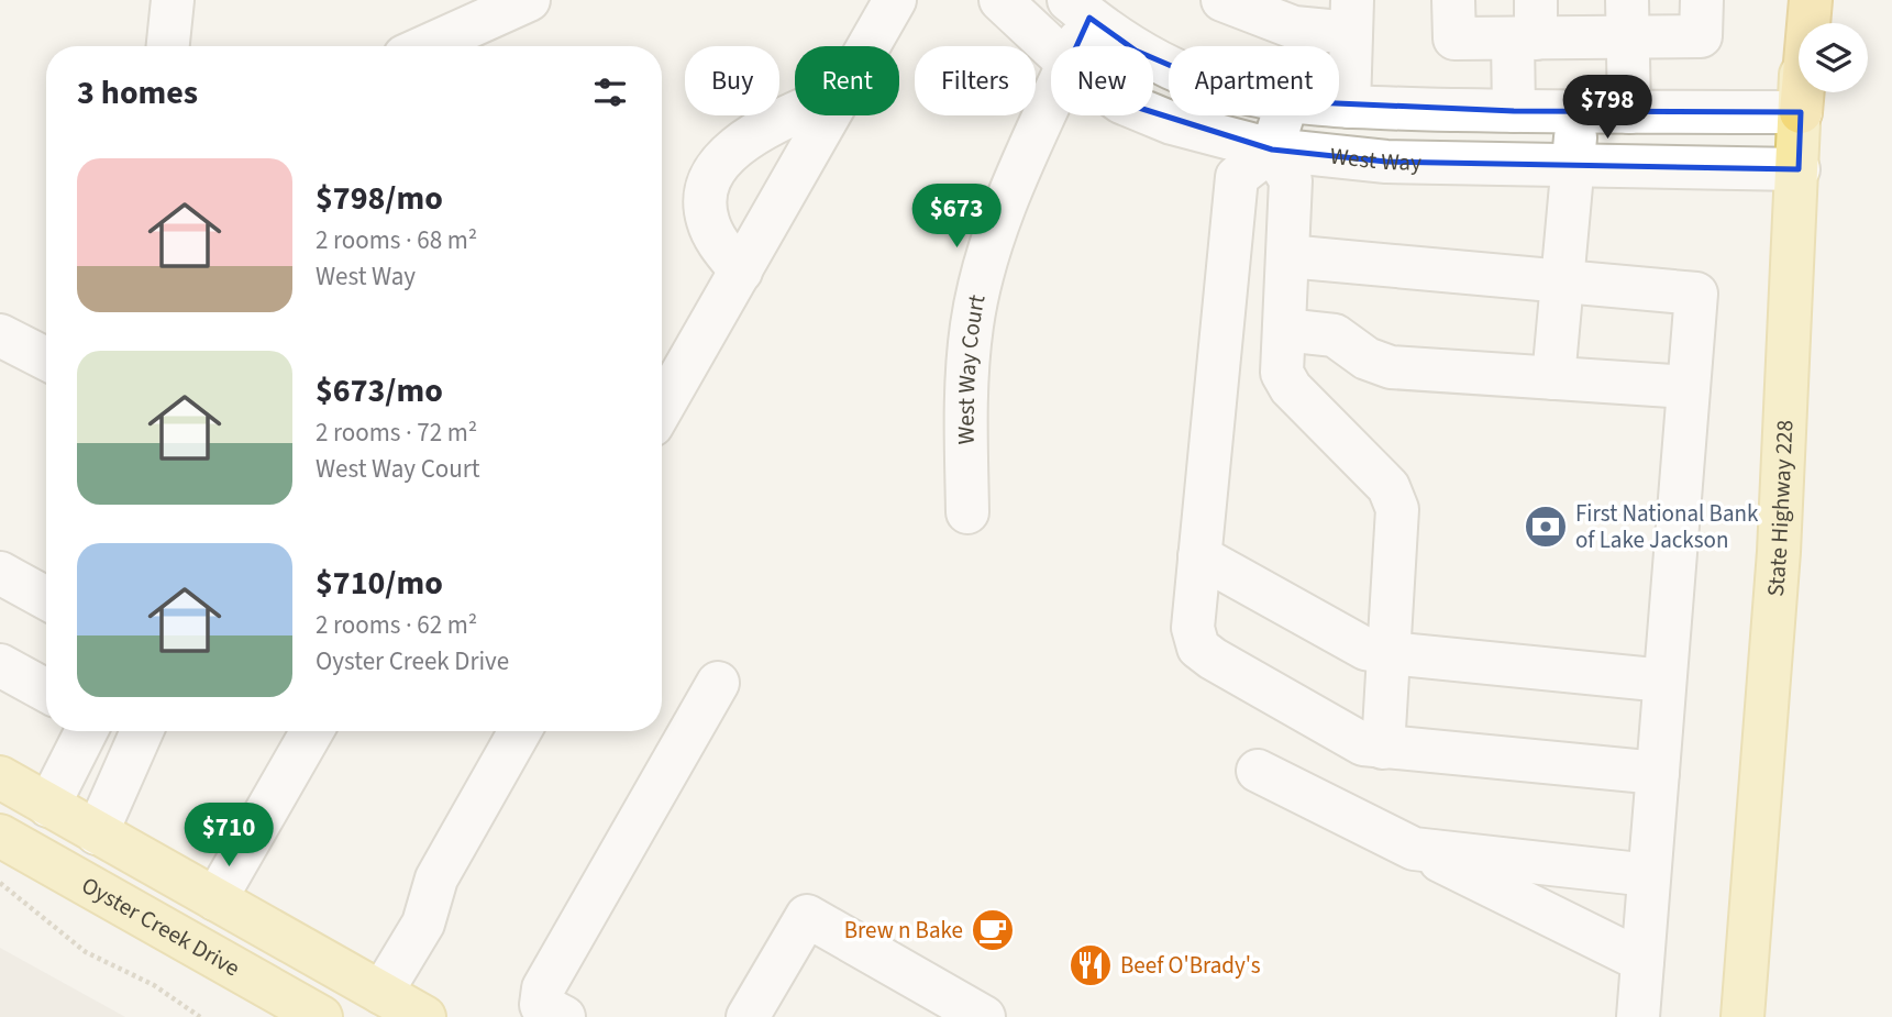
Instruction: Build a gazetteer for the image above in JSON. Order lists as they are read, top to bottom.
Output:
{
  "streets": {
    "main road": ["State Highway 228", "Oyster Creek Drive"],
    "street": ["West Way", "West Way Court"]
  },
  "crossings": [
    ["West Way", "State Highway 228"]
  ],
  "places": {
    "bank": ["First National Bank of Lake Jackson"],
    "cafe": ["Brew n Bake"],
    "restaurant": ["Beef O'Brady's"]
  },
  "page": {
    "chip": [
      "Buy",
      "Rent",
      "Filters",
      "New",
      "Apartment"
    ],
    "heading": "3 homes",
    "price": ["$798", "$673", "$710"],
    "list": [
      {
        "name": "$798/mo",
        "note": "2 rooms · 68 m² · West Way"
      },
      {
        "name": "$673/mo",
        "note": "2 rooms · 72 m² · West Way Court"
      },
      {
        "name": "$710/mo",
        "note": "2 rooms · 62 m² · Oyster Creek Drive"
      }
    ]
  }
}
